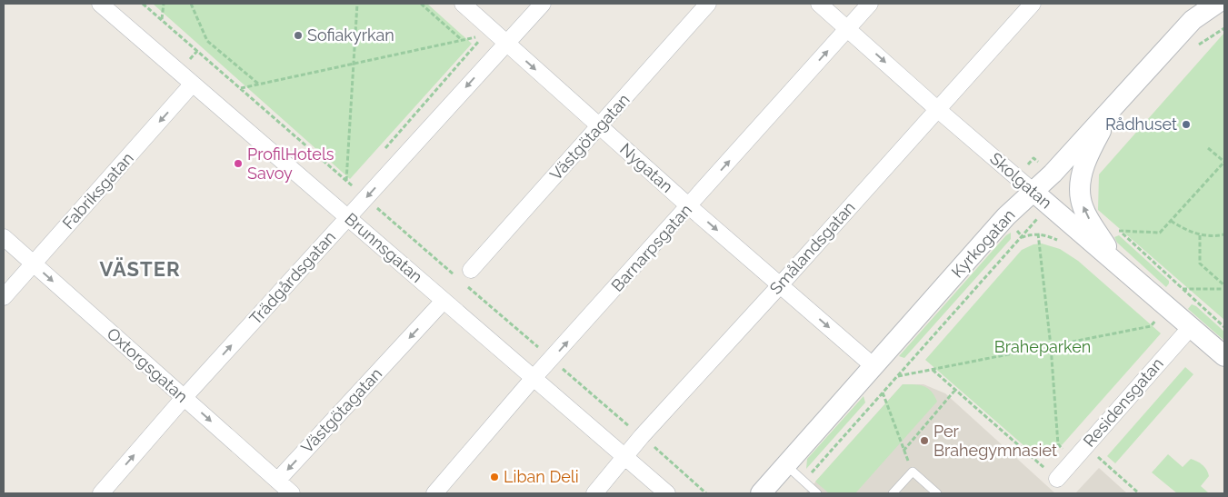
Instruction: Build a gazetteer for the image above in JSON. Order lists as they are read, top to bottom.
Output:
{
  "streets": {
    "street": [
      "Västgötagatan",
      "Nygatan",
      "Skolgatan",
      "Fabriksgatan",
      "Kyrkogatan",
      "Brunnsgatan",
      "Barnarpsgatan",
      "Smålandsgatan",
      "Trädgårdsgatan",
      "Oxtorgsgatan",
      "Residensgatan"
    ]
  },
  "crossings": [
    ["Västgötagatan", "Nygatan"],
    ["Västgötagatan", "Brunnsgatan"],
    ["Västgötagatan", "Oxtorgsgatan"],
    ["Nygatan", "Kyrkogatan"],
    ["Nygatan", "Barnarpsgatan"],
    ["Nygatan", "Smålandsgatan"],
    ["Nygatan", "Trädgårdsgatan"],
    ["Skolgatan", "Kyrkogatan"],
    ["Skolgatan", "Barnarpsgatan"],
    ["Skolgatan", "Smålandsgatan"],
    ["Skolgatan", "Residensgatan"],
    ["Fabriksgatan", "Brunnsgatan"],
    ["Fabriksgatan", "Oxtorgsgatan"],
    ["Brunnsgatan", "Barnarpsgatan"],
    ["Brunnsgatan", "Smålandsgatan"],
    ["Brunnsgatan", "Trädgårdsgatan"],
    ["Trädgårdsgatan", "Oxtorgsgatan"]
  ],
  "one_way": [
    "Västgötagatan",
    "Nygatan",
    "Fabriksgatan",
    "Barnarpsgatan",
    "Oxtorgsgatan"
  ],
  "districts": ["VÄSTER"],
  "parks": ["Braheparken"],
  "places": [
    "Sofiakyrkan",
    "Rådhuset",
    "ProfilHotels Savoy",
    "Per Brahegymnasiet",
    "Liban Deli"
  ]
}
